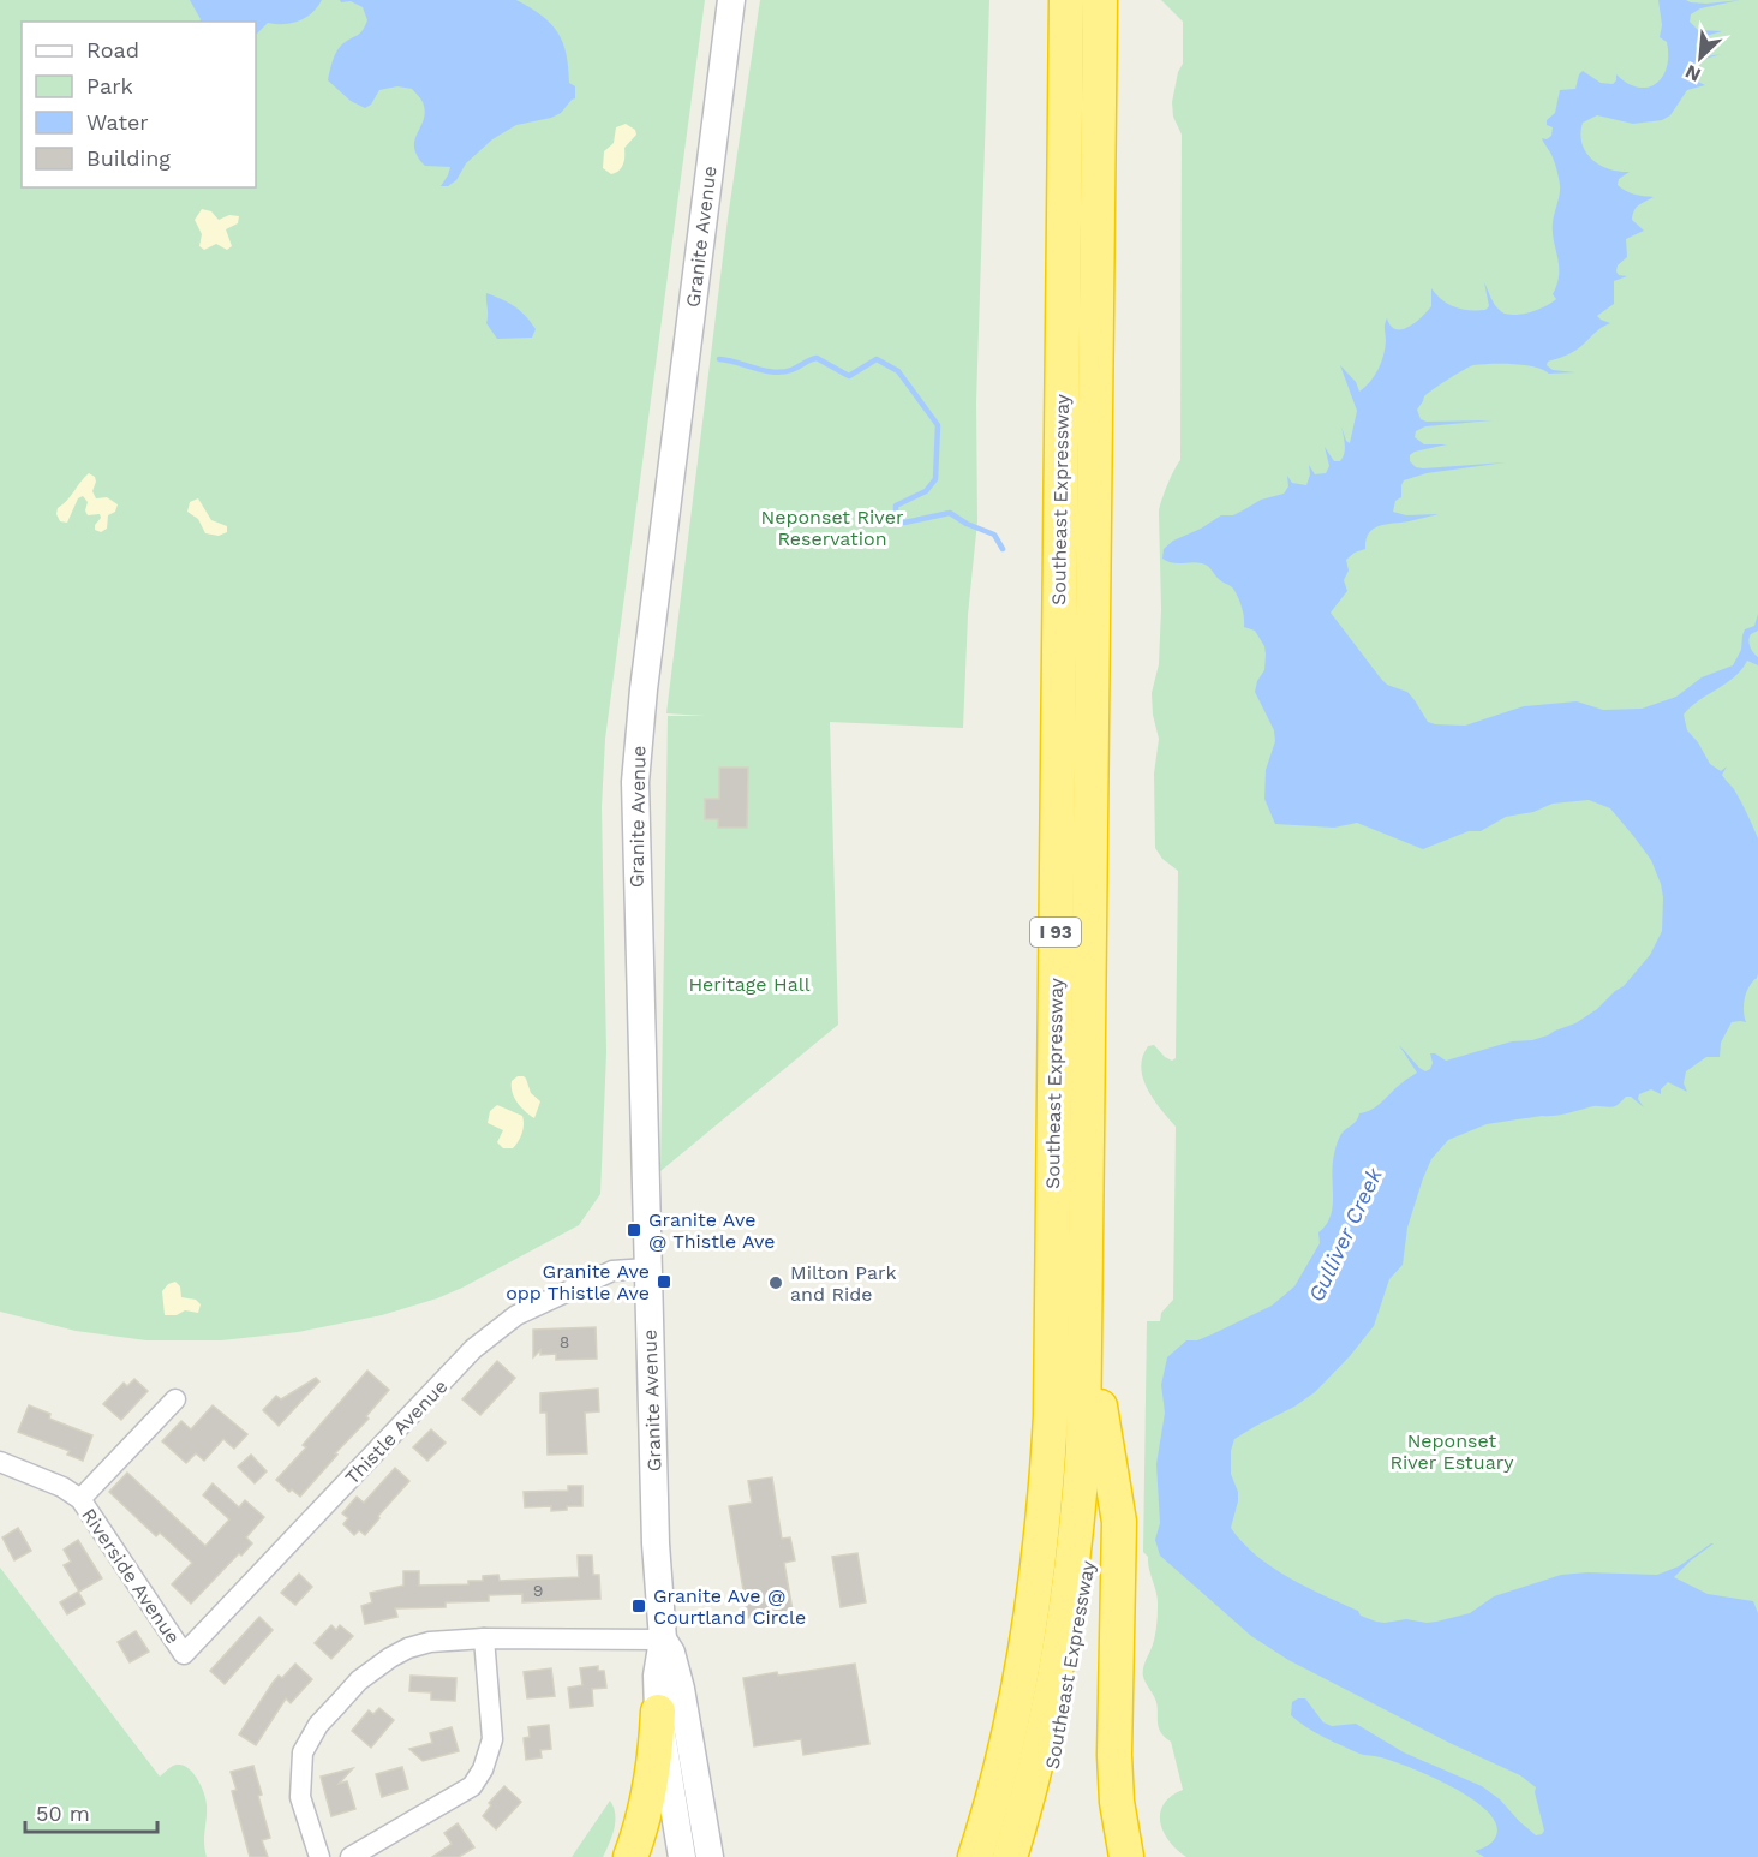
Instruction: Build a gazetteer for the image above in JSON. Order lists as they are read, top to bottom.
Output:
{
  "streets": {
    "highway": ["Southeast Expressway", "I 93"],
    "main road": ["Granite Avenue"],
    "street": ["Thistle Avenue", "Riverside Avenue"]
  },
  "crossings": [
    ["Granite Avenue", "Thistle Avenue"],
    ["Thistle Avenue", "Riverside Avenue"]
  ],
  "water": ["Gulliver Creek"],
  "parks": ["Neponset River Reservation", "Heritage Hall", "Neponset River Estuary"],
  "places": {
    "transit": ["Granite Ave @ Thistle Ave", "Granite Ave opp Thistle Ave", "Granite Ave @ Courtland Circle"],
    "other": ["Milton Park and Ride"]
  },
  "house_numbers": ["8", "9"],
  "legend": [
    "Road",
    "Park",
    "Water",
    "Building"
  ],
  "scale_bar": "50 m",
  "north": "bottom left"
}
